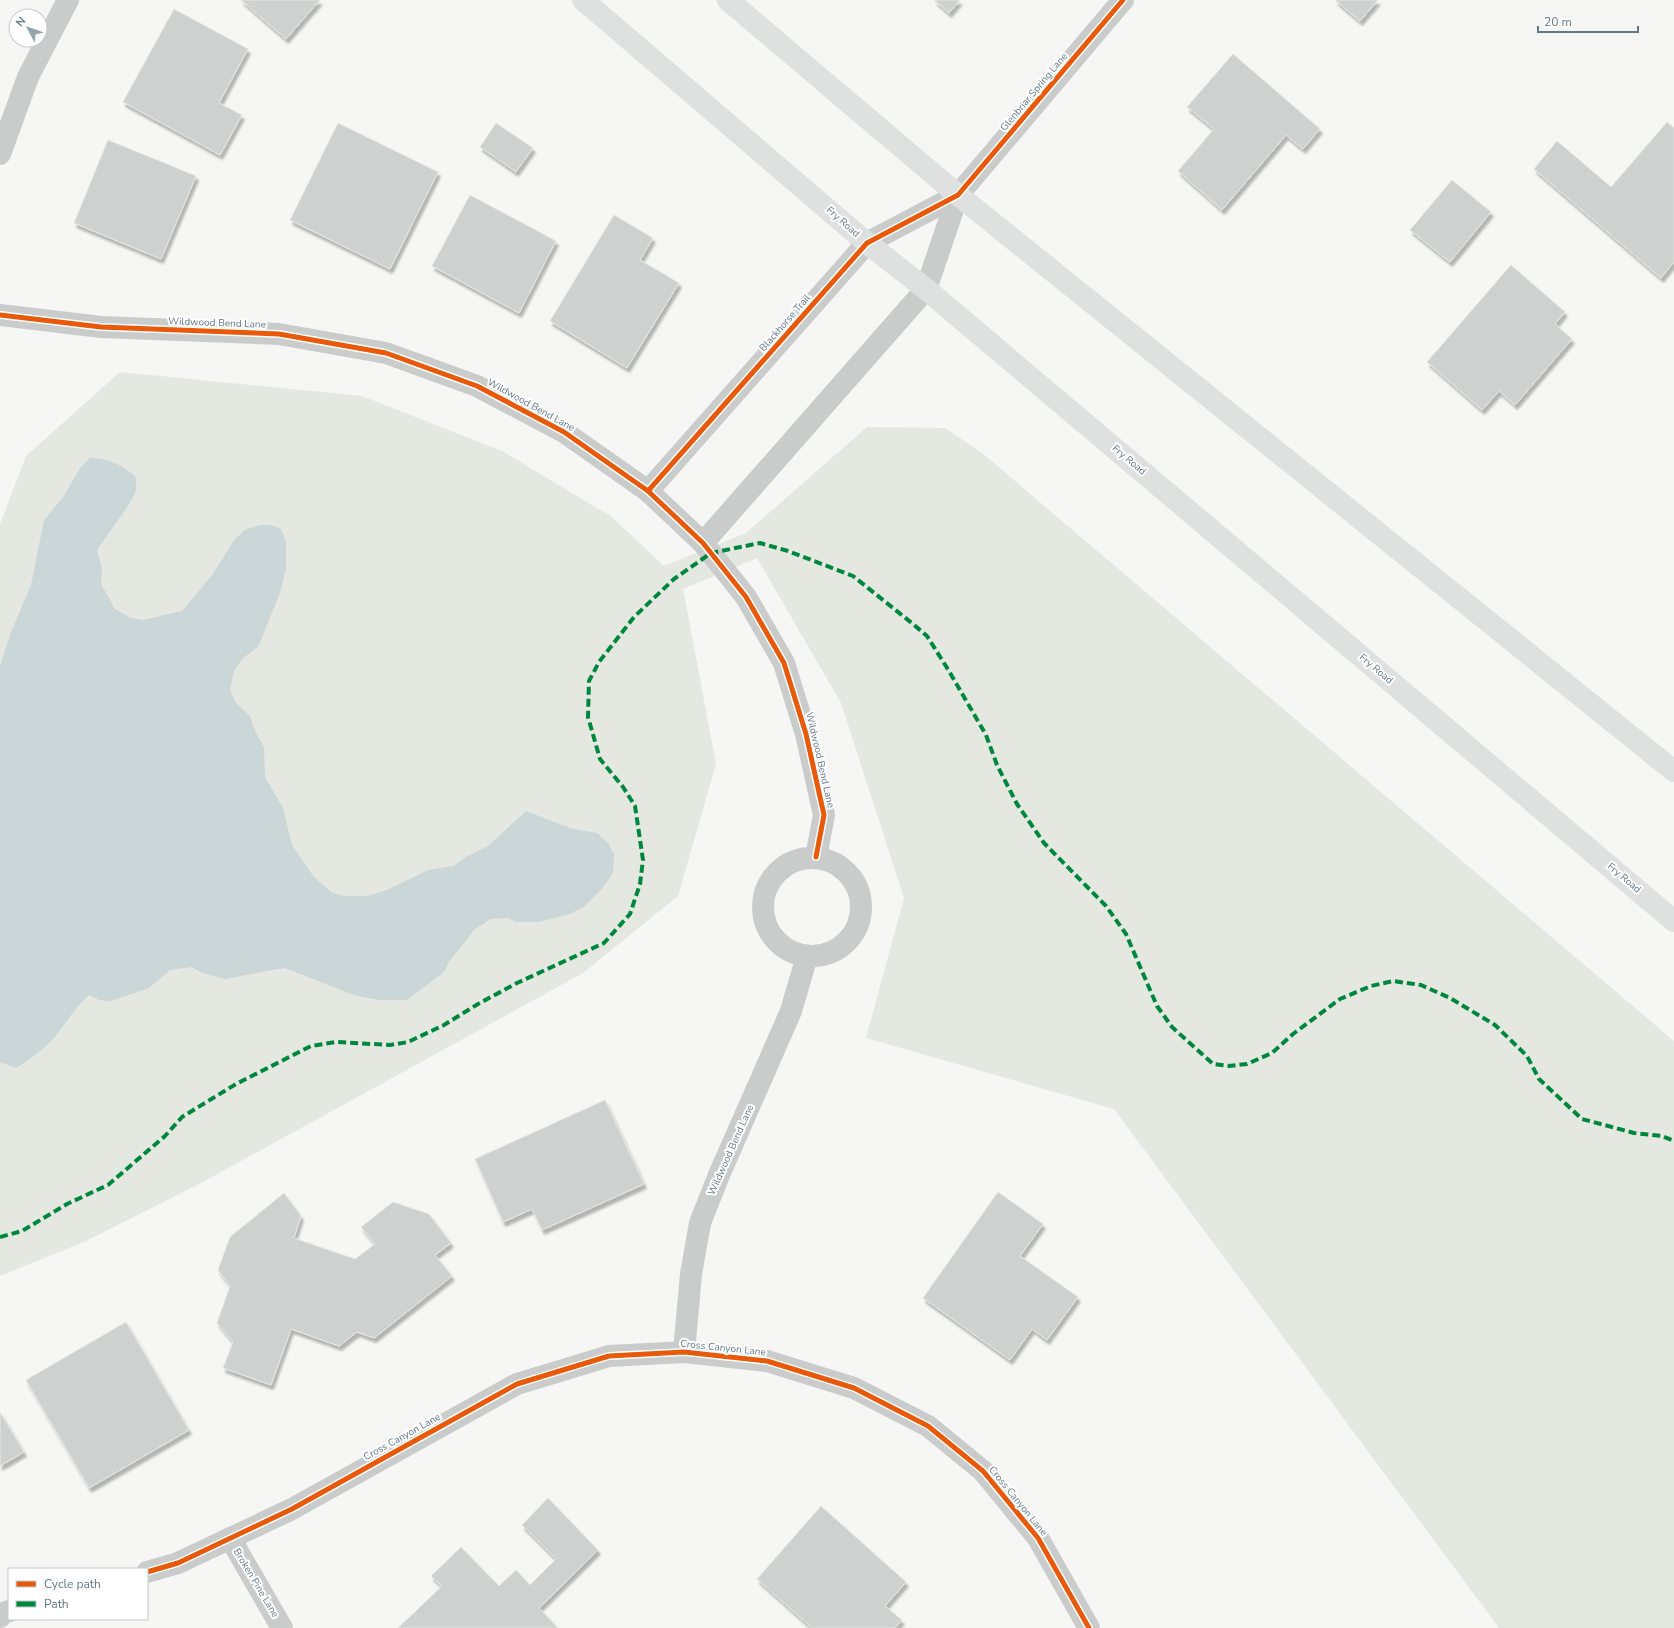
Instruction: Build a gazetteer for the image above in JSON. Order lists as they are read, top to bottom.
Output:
{
  "streets": {
    "main road": ["Fry Road"],
    "street": [
      "Glenbriar Spring Lane",
      "Wildwood Bend Lane",
      "Blackhorse Trail",
      "Cross Canyon Lane",
      "Broken Pine Lane"
    ]
  },
  "crossings": [
    ["Glenbriar Spring Lane", "Blackhorse Trail"],
    ["Fry Road", "Blackhorse Trail"],
    ["Wildwood Bend Lane", "Blackhorse Trail"],
    ["Wildwood Bend Lane", "Cross Canyon Lane"],
    ["Cross Canyon Lane", "Broken Pine Lane"]
  ],
  "legend": ["Cycle path", "Path"],
  "scale_bar": "20 m",
  "north": "top left"
}
